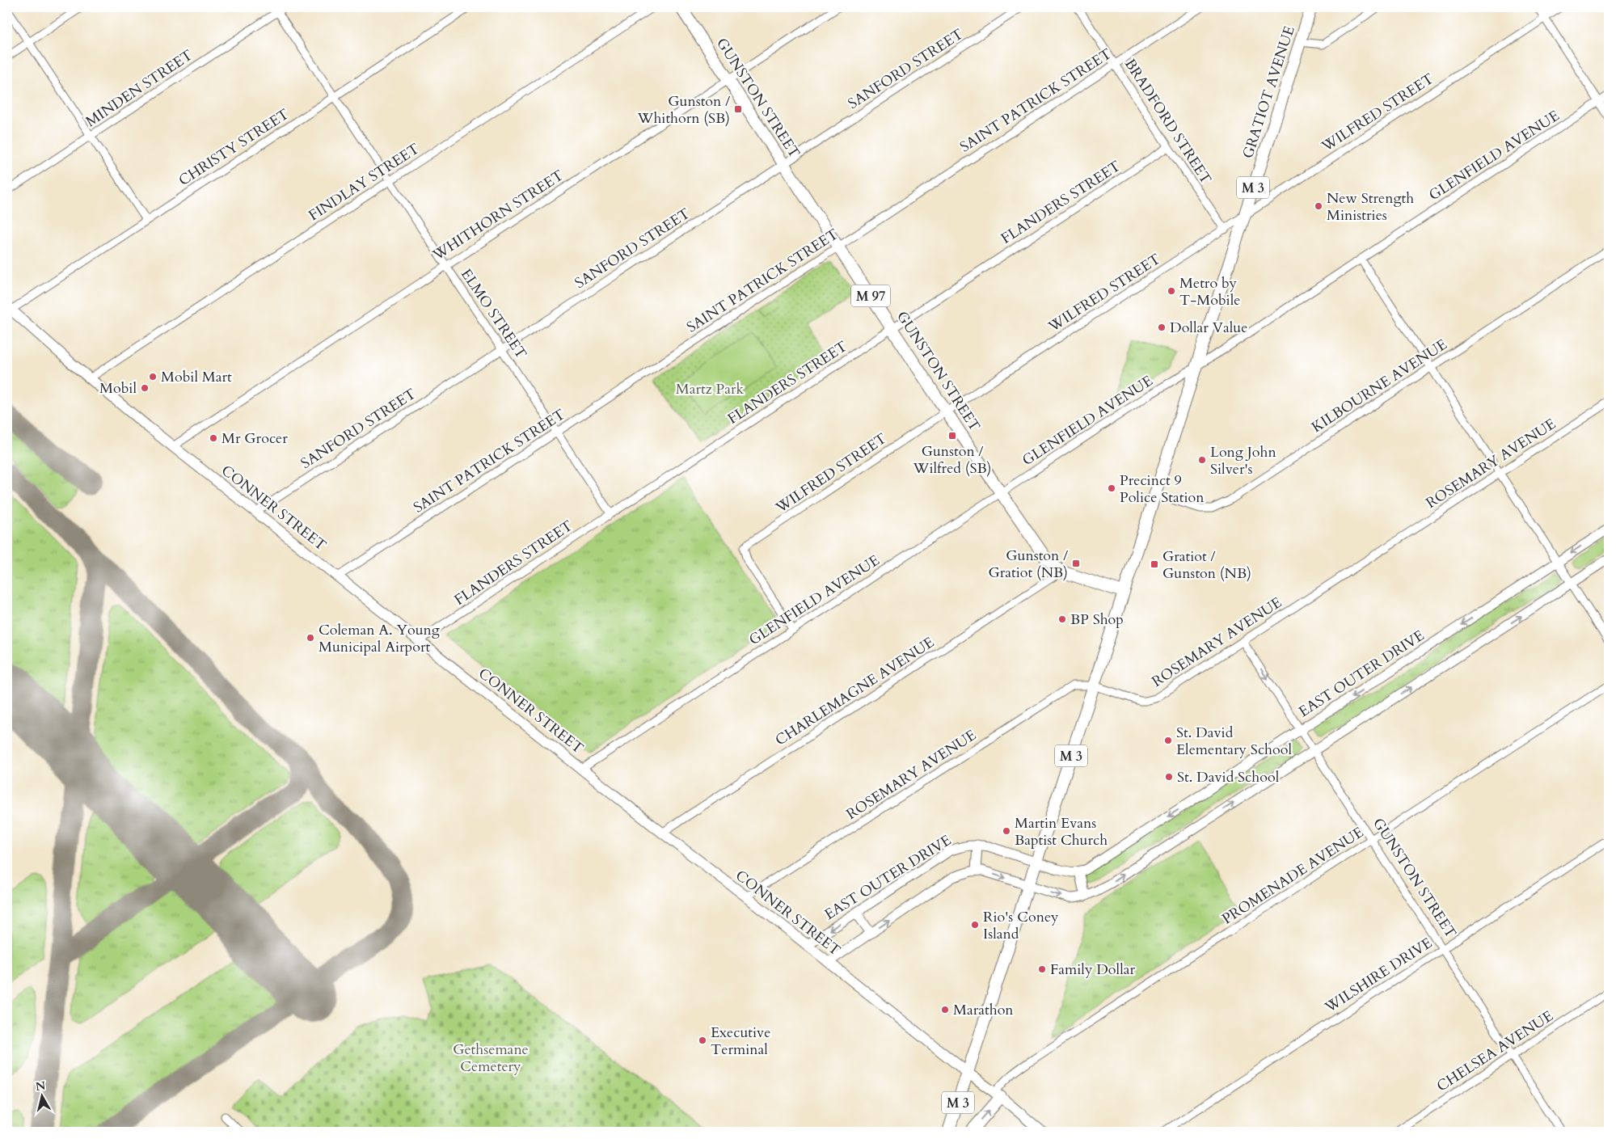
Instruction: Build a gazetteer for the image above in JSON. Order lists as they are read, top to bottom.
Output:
{
  "streets": {
    "main road": [
      "GRATIOT AVENUE",
      "GUNSTON STREET",
      "M 3",
      "M 97",
      "CONNER STREET"
    ],
    "street": [
      "SANFORD STREET",
      "MINDEN STREET",
      "SAINT PATRICK STREET",
      "WILFRED STREET",
      "BRADFORD STREET",
      "CHRISTY STREET",
      "GLENFIELD AVENUE",
      "FINDLAY STREET",
      "FLANDERS STREET",
      "WHITHORN STREET",
      "ELMO STREET",
      "KILBOURNE AVENUE",
      "ROSEMARY AVENUE",
      "EAST OUTER DRIVE",
      "CHARLEMAGNE AVENUE",
      "PROMENADE AVENUE",
      "WILSHIRE DRIVE",
      "CHELSEA AVENUE"
    ]
  },
  "crossings": [
    ["SANFORD STREET", "GUNSTON STREET"],
    ["SANFORD STREET", "ELMO STREET"],
    ["SANFORD STREET", "CONNER STREET"],
    ["MINDEN STREET", "ELMO STREET"],
    ["GRATIOT AVENUE", "GUNSTON STREET"],
    ["GRATIOT AVENUE", "WILFRED STREET"],
    ["GRATIOT AVENUE", "GLENFIELD AVENUE"],
    ["GRATIOT AVENUE", "KILBOURNE AVENUE"],
    ["GRATIOT AVENUE", "ROSEMARY AVENUE"],
    ["GRATIOT AVENUE", "CONNER STREET"],
    ["GRATIOT AVENUE", "EAST OUTER DRIVE"],
    ["GUNSTON STREET", "SAINT PATRICK STREET"],
    ["GUNSTON STREET", "WILFRED STREET"],
    ["GUNSTON STREET", "GLENFIELD AVENUE"],
    ["GUNSTON STREET", "FLANDERS STREET"],
    ["GUNSTON STREET", "WHITHORN STREET"],
    ["GUNSTON STREET", "ROSEMARY AVENUE"],
    ["GUNSTON STREET", "EAST OUTER DRIVE"],
    ["GUNSTON STREET", "CHARLEMAGNE AVENUE"],
    ["GUNSTON STREET", "PROMENADE AVENUE"],
    ["GUNSTON STREET", "WILSHIRE DRIVE"],
    ["GUNSTON STREET", "CHELSEA AVENUE"],
    ["SAINT PATRICK STREET", "BRADFORD STREET"],
    ["SAINT PATRICK STREET", "ELMO STREET"],
    ["SAINT PATRICK STREET", "CONNER STREET"],
    ["WILFRED STREET", "BRADFORD STREET"],
    ["WILFRED STREET", "GLENFIELD AVENUE"],
    ["BRADFORD STREET", "FLANDERS STREET"],
    ["CHRISTY STREET", "ELMO STREET"],
    ["CHRISTY STREET", "CONNER STREET"],
    ["GLENFIELD AVENUE", "CONNER STREET"],
    ["FINDLAY STREET", "ELMO STREET"],
    ["FINDLAY STREET", "CONNER STREET"],
    ["FLANDERS STREET", "ELMO STREET"],
    ["FLANDERS STREET", "CONNER STREET"],
    ["WHITHORN STREET", "ELMO STREET"],
    ["WHITHORN STREET", "CONNER STREET"],
    ["ROSEMARY AVENUE", "CONNER STREET"],
    ["CONNER STREET", "EAST OUTER DRIVE"],
    ["CONNER STREET", "CHARLEMAGNE AVENUE"],
    ["CONNER STREET", "PROMENADE AVENUE"]
  ],
  "parks": ["Martz Park", "Gethsemane Cemetery"],
  "places": {
    "transit": [
      "Gunston / Whithorn (SB)",
      "Gunston / Wilfred (SB)",
      "Gunston / Gratiot (NB)",
      "Gratiot / Gunston (NB)"
    ],
    "other": [
      "New Strength Ministries",
      "Metro by T-Mobile",
      "Dollar Value",
      "Mobil Mart",
      "Mobil",
      "Mr Grocer",
      "Long John Silver's",
      "Precinct 9 Police Station",
      "BP Shop",
      "Coleman A. Young Municipal Airport",
      "St. David Elementary School",
      "St. David School",
      "Martin Evans Baptist Church",
      "Rio's Coney Island",
      "Family Dollar",
      "Marathon",
      "Executive Terminal"
    ]
  },
  "north": "top"
}
